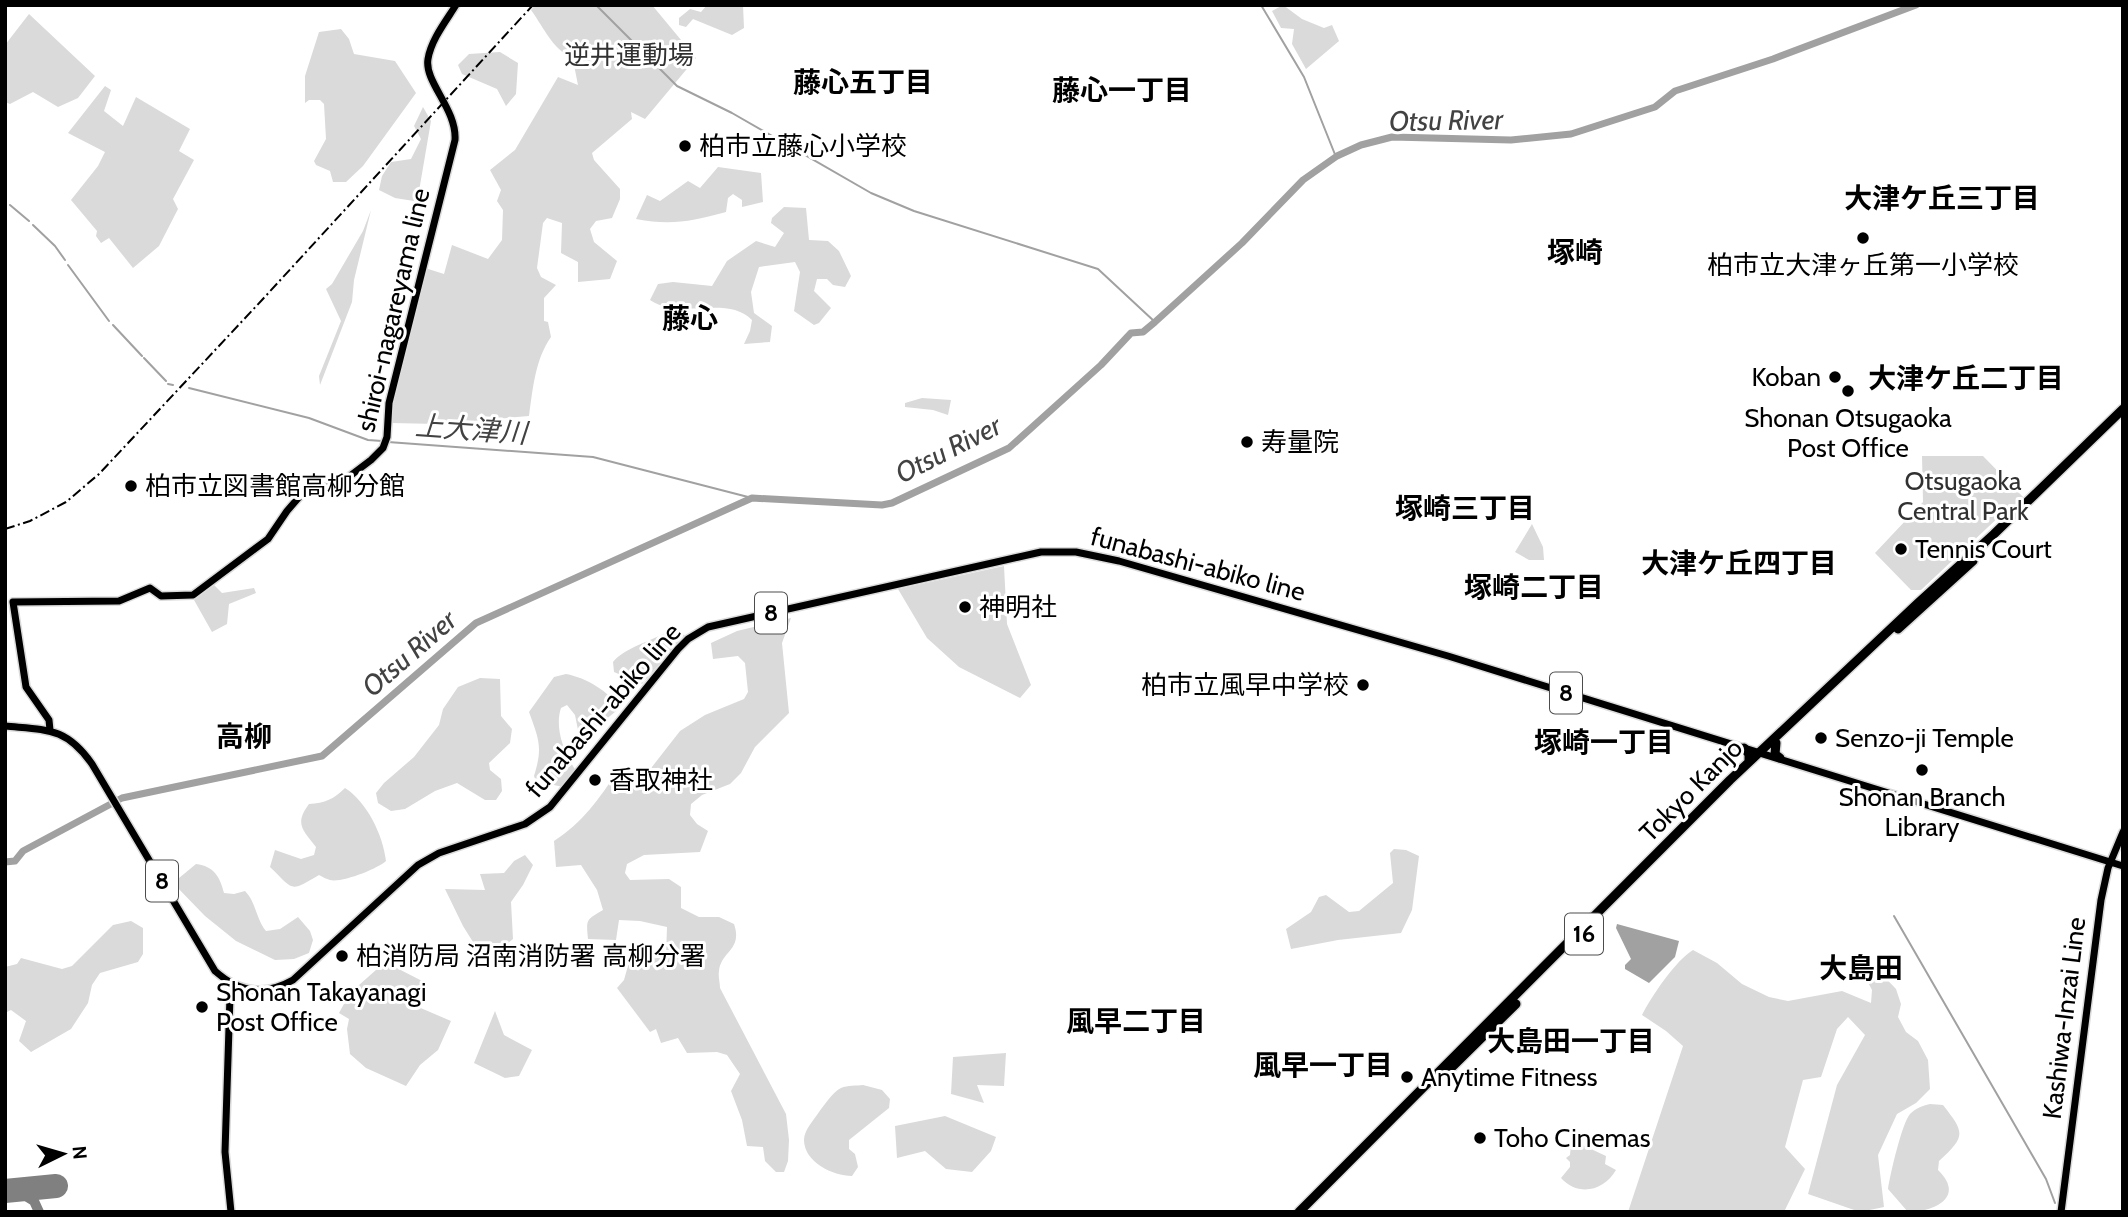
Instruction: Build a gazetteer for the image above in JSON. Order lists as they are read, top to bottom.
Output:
{
  "streets": {
    "highway": ["Tokyo Kanjo", "16"],
    "main road": [
      "shiroi-nagareyama line",
      "funabashi-abiko line",
      "8",
      "Kashiwa-Inzai Line"
    ]
  },
  "crossings": [
    ["shiroi-nagareyama line", "8"],
    ["funabashi-abiko line", "8"],
    ["funabashi-abiko line", "Tokyo Kanjo"],
    ["funabashi-abiko line", "Kashiwa-Inzai Line"]
  ],
  "districts": [
    "藤心五丁目",
    "藤心一丁目",
    "大津ケ丘三丁目",
    "塚崎",
    "藤心",
    "大津ケ丘二丁目",
    "塚崎三丁目",
    "大津ケ丘四丁目",
    "塚崎二丁目",
    "高柳",
    "塚崎一丁目",
    "大島田",
    "風早二丁目",
    "大島田一丁目",
    "風早一丁目"
  ],
  "water": ["Otsu River", "上大津川"],
  "parks": ["逆井運動場", "Otsugaoka Central Park"],
  "places": [
    "柏市立藤心小学校",
    "柏市立大津ヶ丘第一小学校",
    "Koban",
    "Shonan Otsugaoka Post Office",
    "寿量院",
    "柏市立図書館高柳分館",
    "Tennis Court",
    "神明社",
    "柏市立風早中学校",
    "Senzo-ji Temple",
    "Shonan Branch Library",
    "香取神社",
    "柏消防局 沼南消防署 高柳分署",
    "Shonan Takayanagi Post Office",
    "Anytime Fitness",
    "Toho Cinemas"
  ],
  "north": "right"
}
